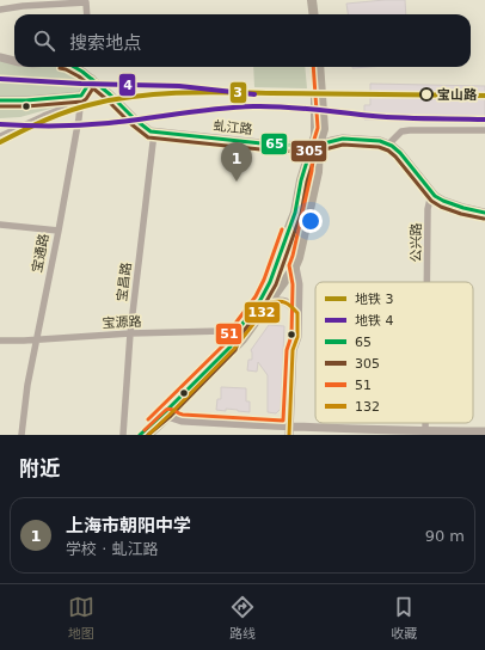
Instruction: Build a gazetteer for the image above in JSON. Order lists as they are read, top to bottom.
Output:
{
  "streets": {
    "street": [
      "虬江路",
      "公兴路",
      "宝通路",
      "宝昌路",
      "宝源路"
    ]
  },
  "crossings": [
    ["虬江路", "宝昌路"],
    ["宝通路", "宝源路"],
    ["宝昌路", "宝源路"]
  ],
  "places": ["宝山路"],
  "lines": [
    "transit line 65",
    "transit line 51",
    "transit line 305",
    "metro line 4",
    "metro line 3",
    "transit line 132"
  ],
  "legend": [
    "地铁 3",
    "地铁 4",
    "65",
    "305",
    "51",
    "132"
  ],
  "page": {
    "search": "搜索地点",
    "pins": "1",
    "heading": "附近",
    "list": [
      {
        "mark": "1",
        "name": "上海市朝阳中学",
        "note": "学校 · 虬江路",
        "value": "90 m"
      }
    ],
    "nav": ["地图", "路线", "收藏"]
  }
}
